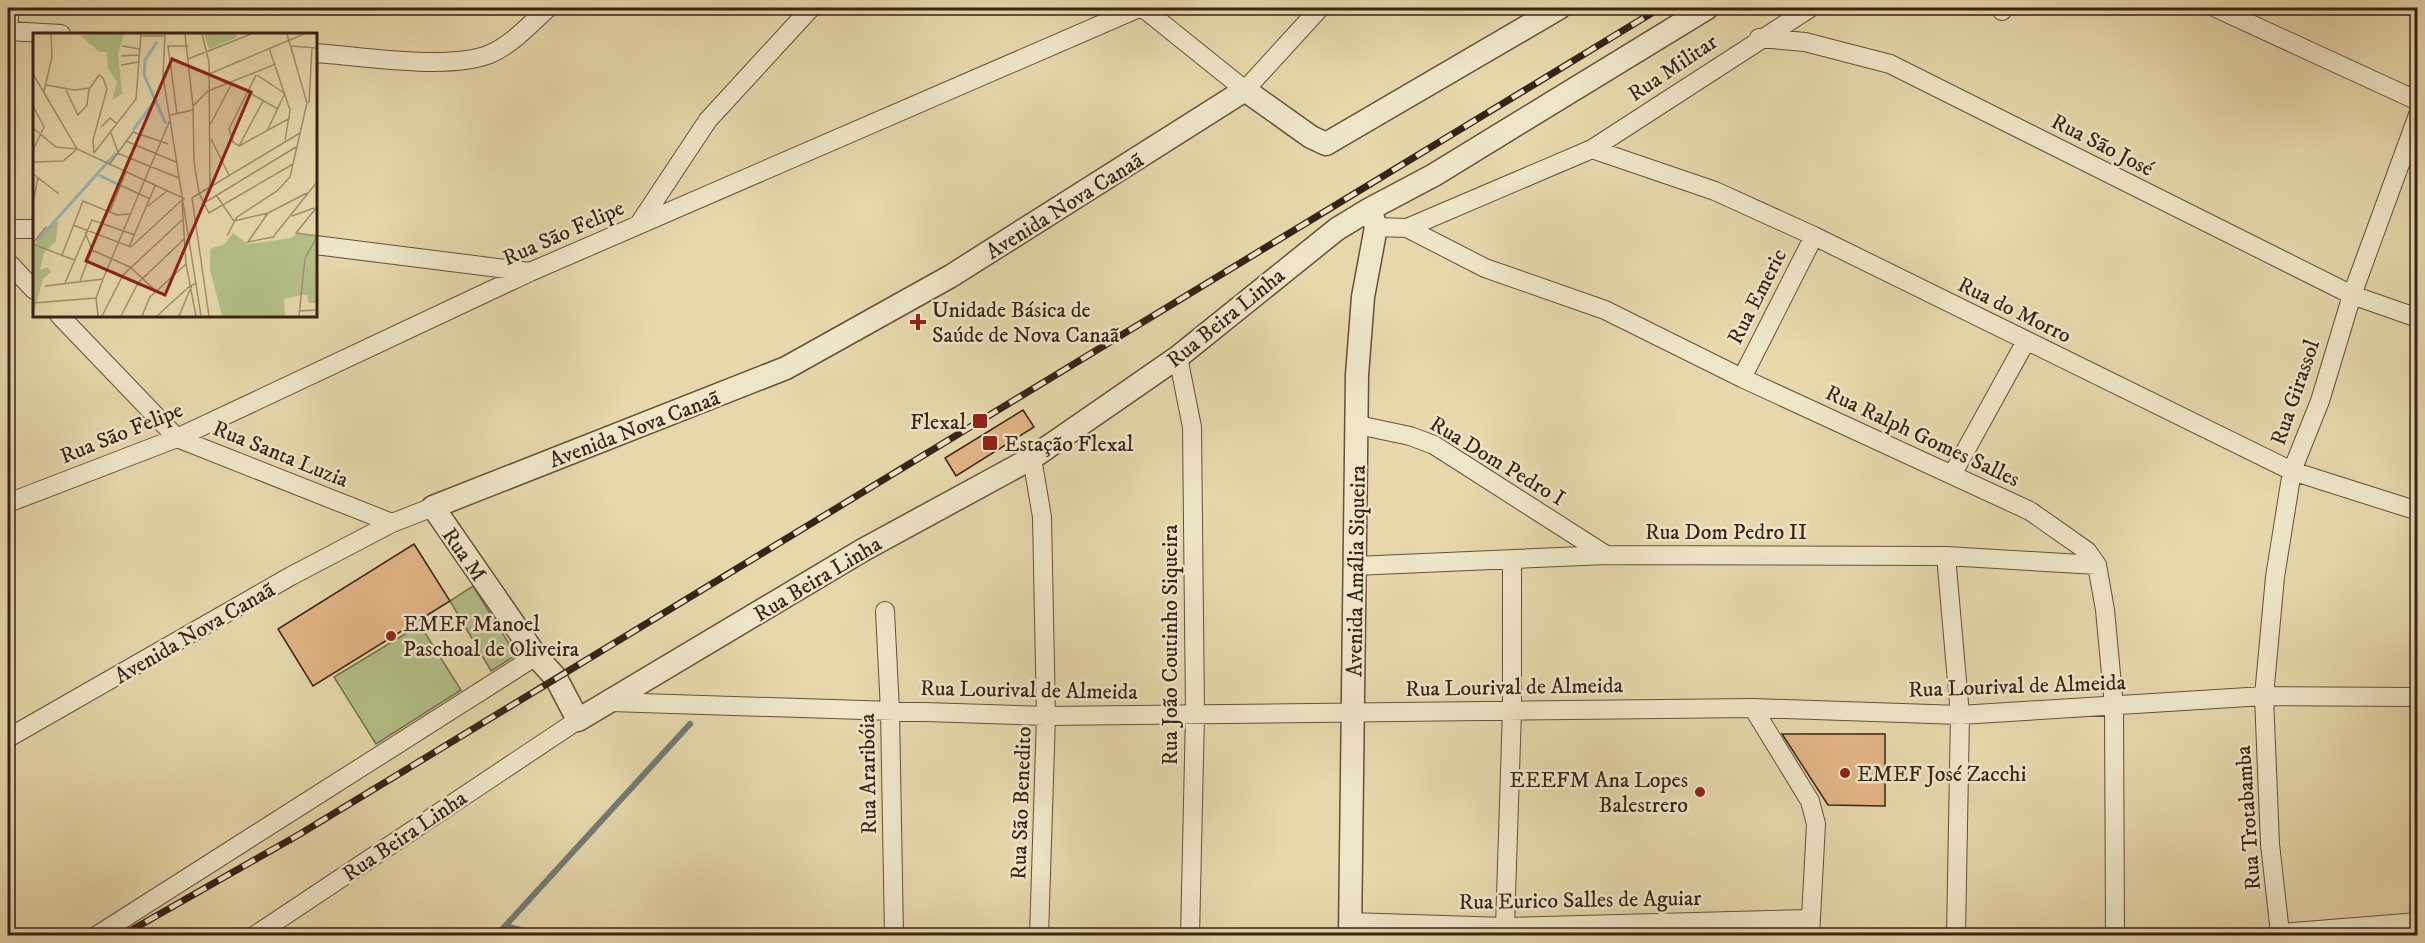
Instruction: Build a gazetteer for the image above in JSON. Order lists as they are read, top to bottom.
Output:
{
  "streets": {
    "street": [
      "Rua Militar",
      "Rua São José",
      "Avenida Nova Canaã",
      "Rua São Felipe",
      "Rua Emeric",
      "Rua do Morro",
      "Rua Beira Linha",
      "Rua Girassol",
      "Rua Ralph Gomes Salles",
      "Rua Santa Luzia",
      "Rua Dom Pedro I",
      "Rua Dom Pedro II",
      "Rua M",
      "Avenida Amália Siqueira",
      "Rua João Coutinho Siqueira",
      "Rua Lourival de Almeida",
      "Rua Araribóia",
      "Rua São Benedito",
      "Rua Trotabamba",
      "Rua Eurico Salles de Aguiar"
    ]
  },
  "crossings": [
    ["Rua Militar", "Rua São José"],
    ["Rua Militar", "Rua do Morro"],
    ["Rua Militar", "Rua Ralph Gomes Salles"],
    ["Rua São José", "Rua Girassol"],
    ["Avenida Nova Canaã", "Rua Santa Luzia"],
    ["Avenida Nova Canaã", "Rua M"],
    ["Rua São Felipe", "Rua Santa Luzia"],
    ["Rua Emeric", "Rua do Morro"],
    ["Rua Emeric", "Rua Ralph Gomes Salles"],
    ["Rua do Morro", "Rua Girassol"],
    ["Rua Beira Linha", "Rua Ralph Gomes Salles"],
    ["Rua Beira Linha", "Rua M"],
    ["Rua Beira Linha", "Avenida Amália Siqueira"],
    ["Rua Beira Linha", "Rua João Coutinho Siqueira"],
    ["Rua Beira Linha", "Rua Lourival de Almeida"],
    ["Rua Beira Linha", "Rua São Benedito"],
    ["Rua Girassol", "Rua Lourival de Almeida"],
    ["Rua Girassol", "Rua Trotabamba"],
    ["Rua Ralph Gomes Salles", "Rua Dom Pedro II"],
    ["Rua Ralph Gomes Salles", "Avenida Amália Siqueira"],
    ["Rua Dom Pedro I", "Rua Dom Pedro II"],
    ["Rua Dom Pedro I", "Avenida Amália Siqueira"],
    ["Rua Dom Pedro II", "Avenida Amália Siqueira"],
    ["Avenida Amália Siqueira", "Rua Lourival de Almeida"],
    ["Avenida Amália Siqueira", "Rua Eurico Salles de Aguiar"],
    ["Rua João Coutinho Siqueira", "Rua Lourival de Almeida"],
    ["Rua Lourival de Almeida", "Rua Araribóia"],
    ["Rua Lourival de Almeida", "Rua São Benedito"],
    ["Rua Lourival de Almeida", "Rua Trotabamba"]
  ],
  "places": {
    "health": ["Unidade Básica de Saúde de Nova Canaã"],
    "transit": ["Flexal", "Estação Flexal"],
    "other": ["EMEF Manoel Paschoal de Oliveira", "EMEF José Zacchi", "EEEFM Ana Lopes Balestrero"]
  }
}
